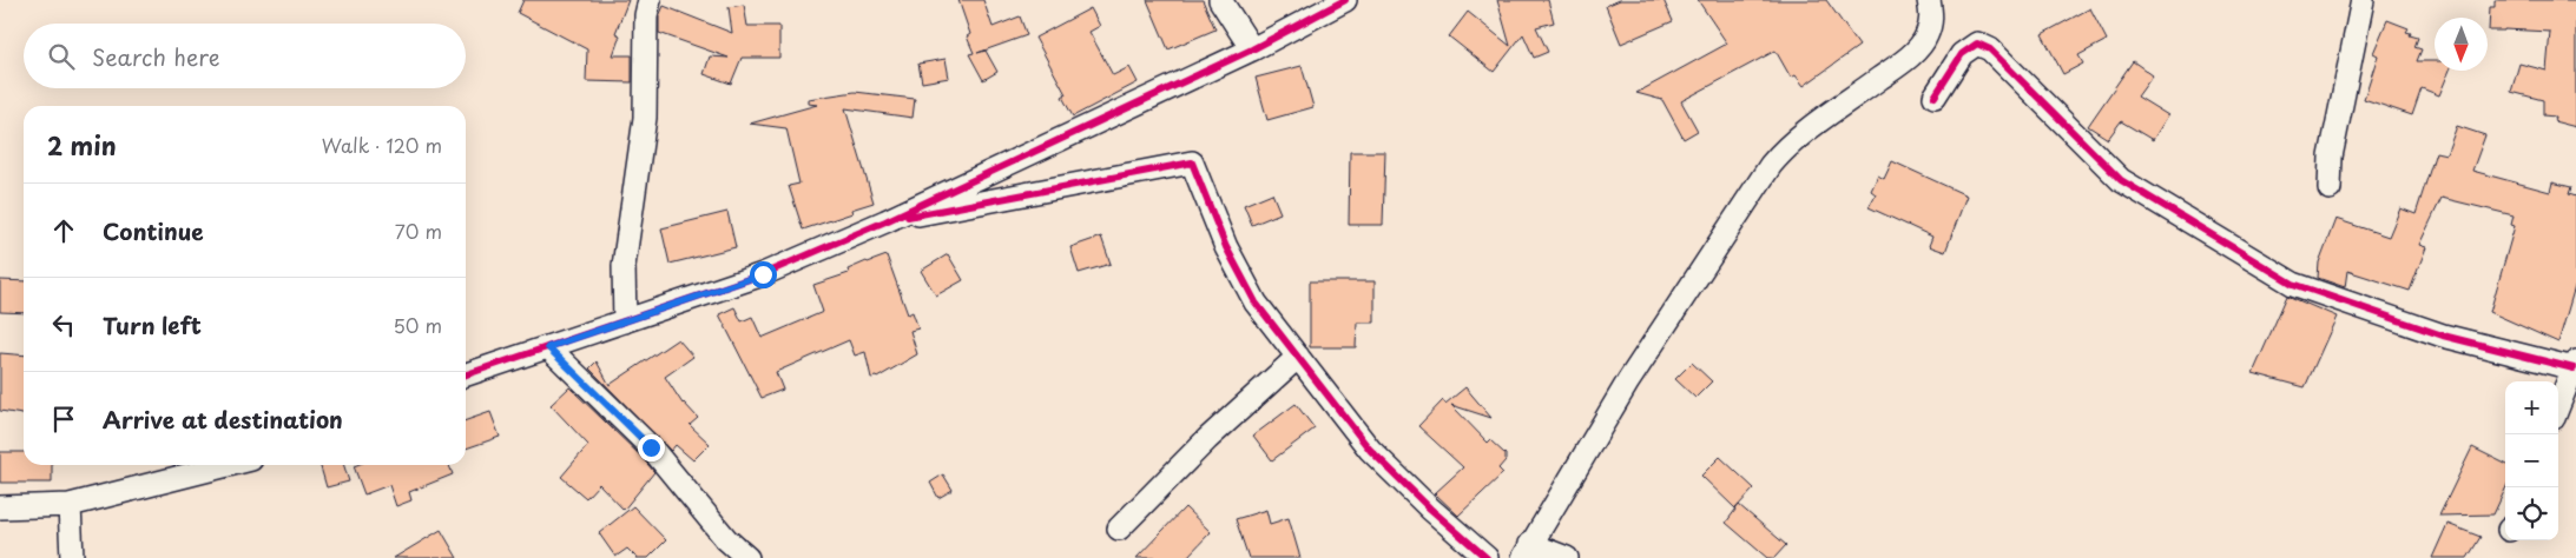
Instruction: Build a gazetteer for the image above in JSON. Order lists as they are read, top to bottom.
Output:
{
  "north": "bottom",
  "page": {
    "search": "Search here",
    "heading": ["2 min", "Walk · 120 m"],
    "list": [
      ["Continue", "70 m"],
      ["Turn left", "50 m"],
      "Arrive at destination"
    ],
    "map_buttons": ["+", "−"]
  }
}
